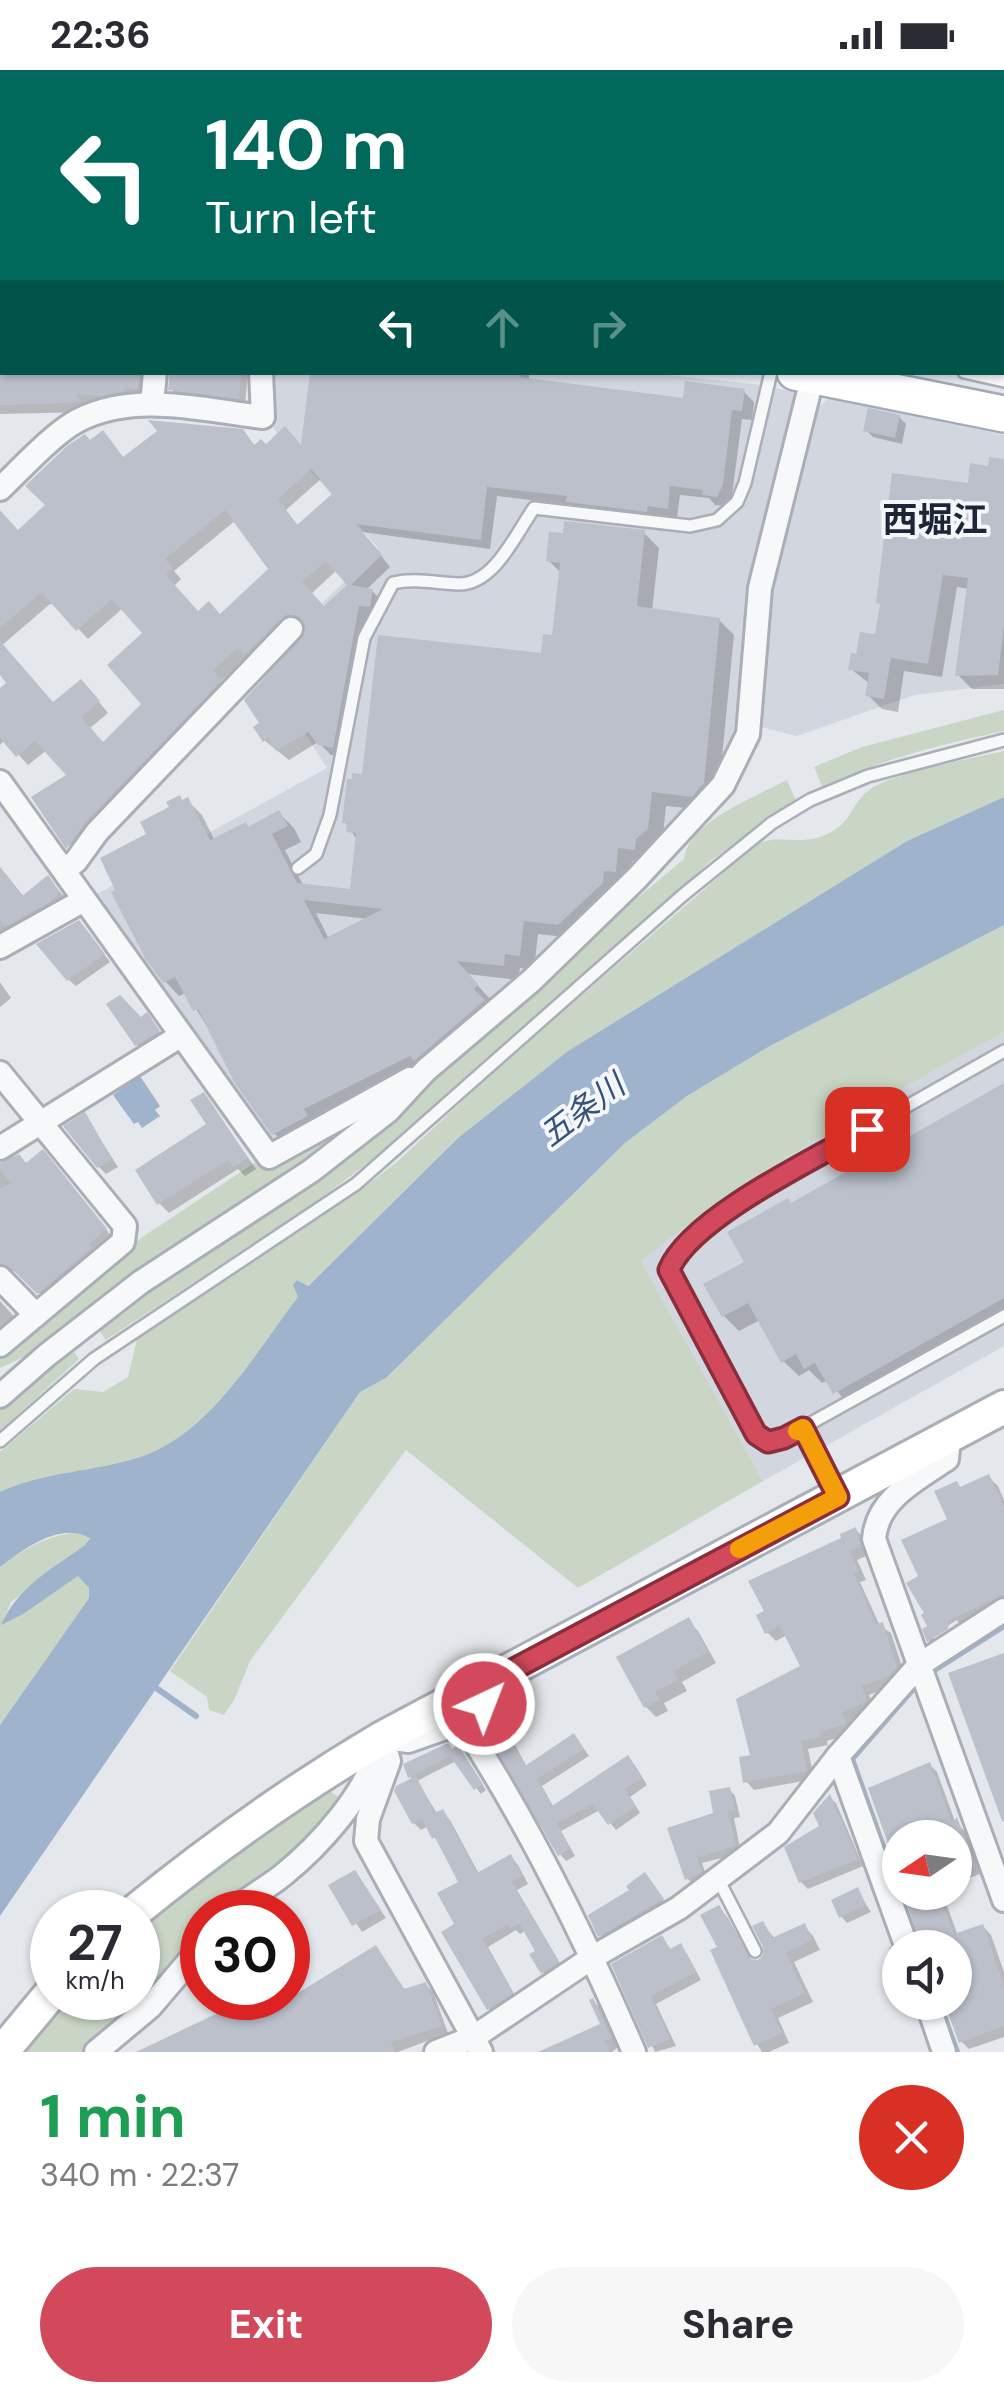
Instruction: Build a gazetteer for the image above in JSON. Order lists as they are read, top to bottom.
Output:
{
  "districts": ["西堀江"],
  "water": ["五条川"],
  "north": "left",
  "page": {
    "status": "22:36",
    "turn": ["140 m", "Turn left"],
    "speed": "27 km/h",
    "limit": "30",
    "heading": ["1 min", "340 m · 22:37"],
    "buttons": ["Exit", "Share"]
  }
}
